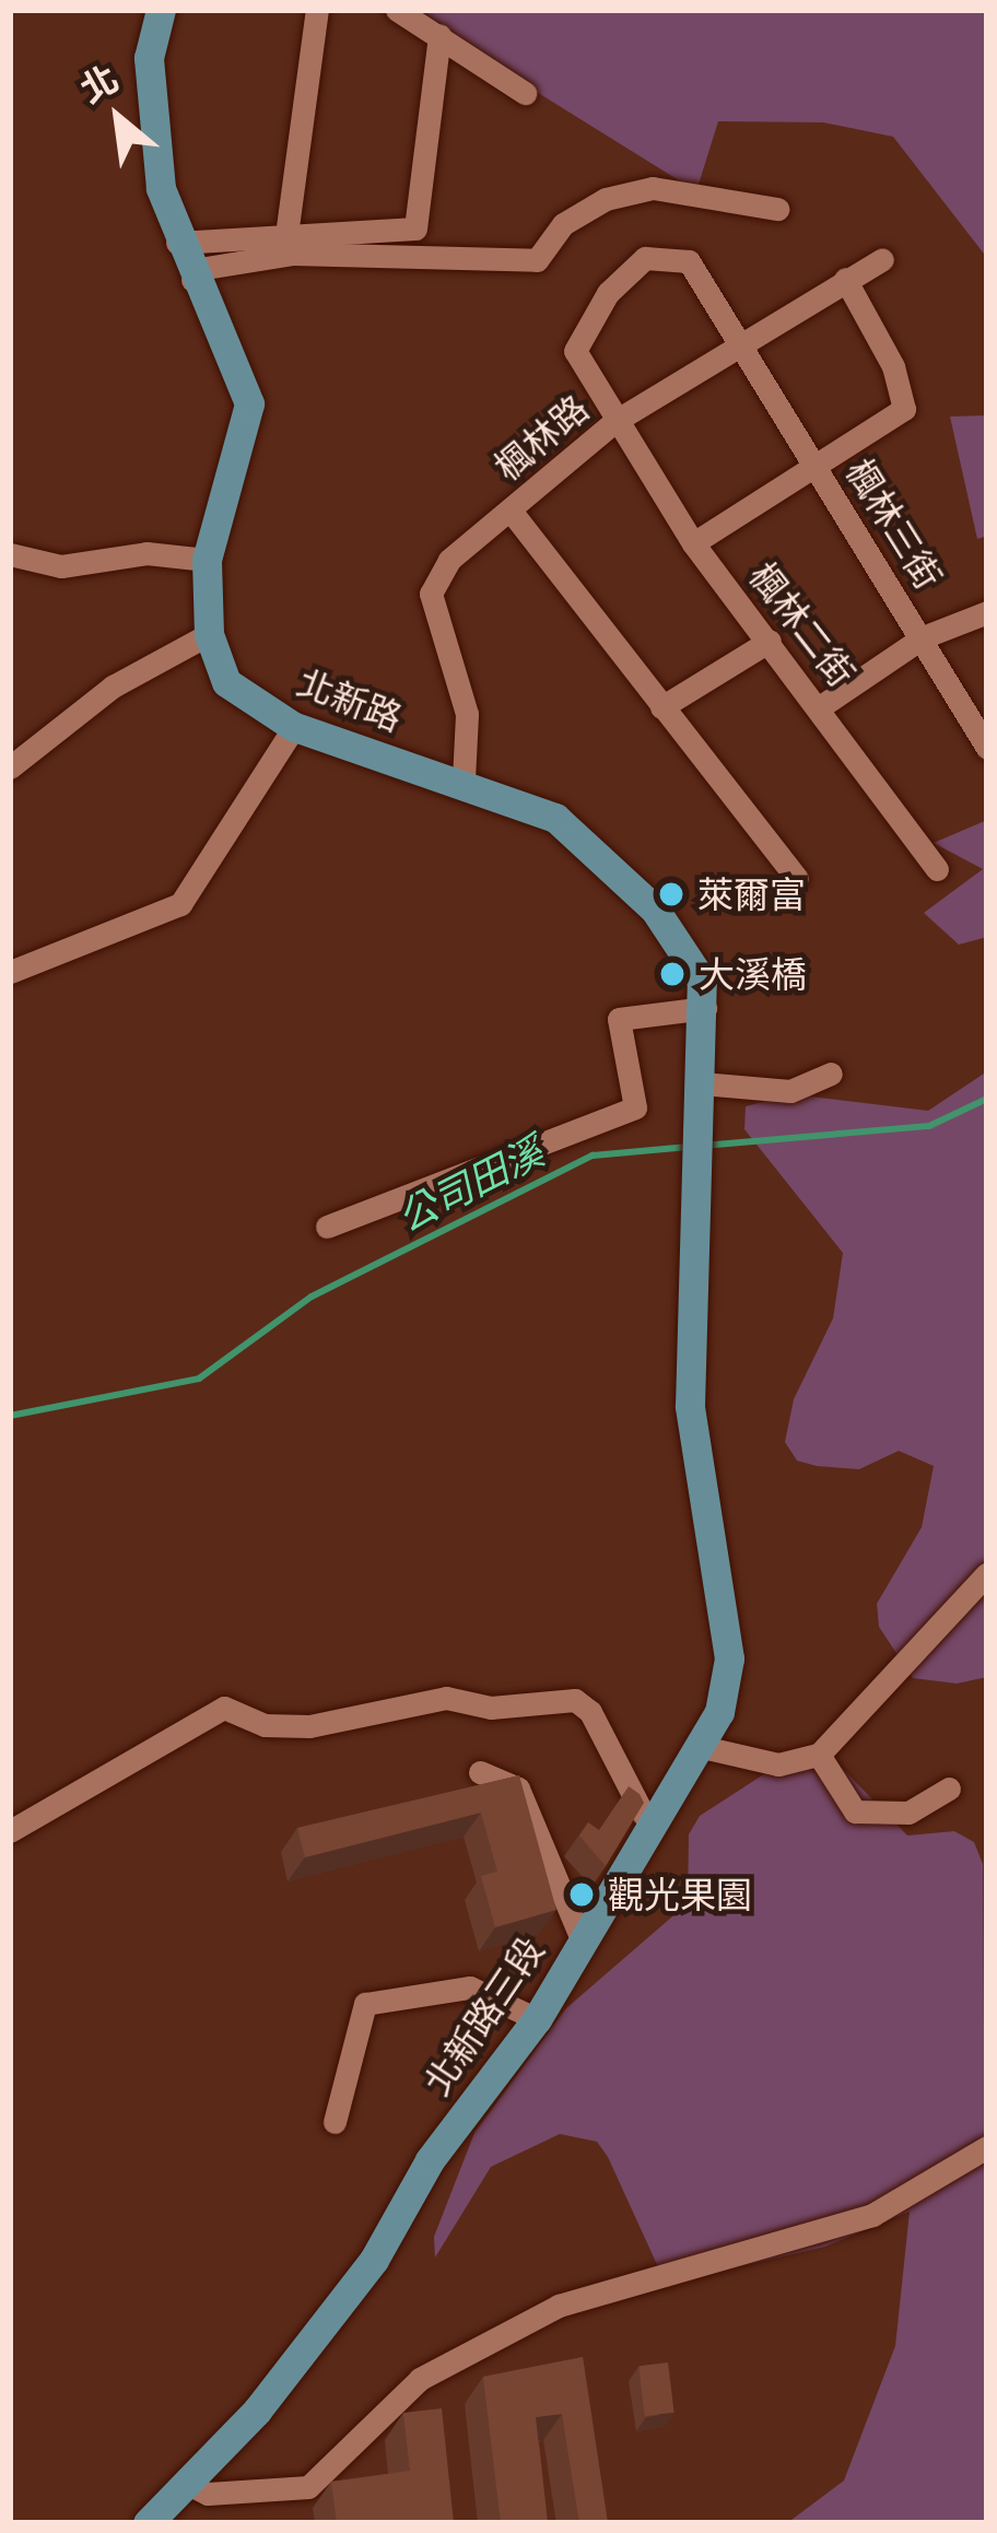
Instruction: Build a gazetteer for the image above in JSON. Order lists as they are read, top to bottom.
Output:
{
  "streets": {
    "main road": ["北新路", "北新路三段"],
    "street": ["楓林路", "楓林三街", "楓林二街"]
  },
  "crossings": [
    ["楓林路", "楓林三街"],
    ["楓林路", "楓林二街"],
    ["楓林路", "北新路"],
    ["楓林三街", "楓林二街"],
    ["北新路", "北新路三段"]
  ],
  "water": ["公司田溪"],
  "places": ["萊爾富", "大溪橋", "觀光果園"],
  "north": "top left"
}
